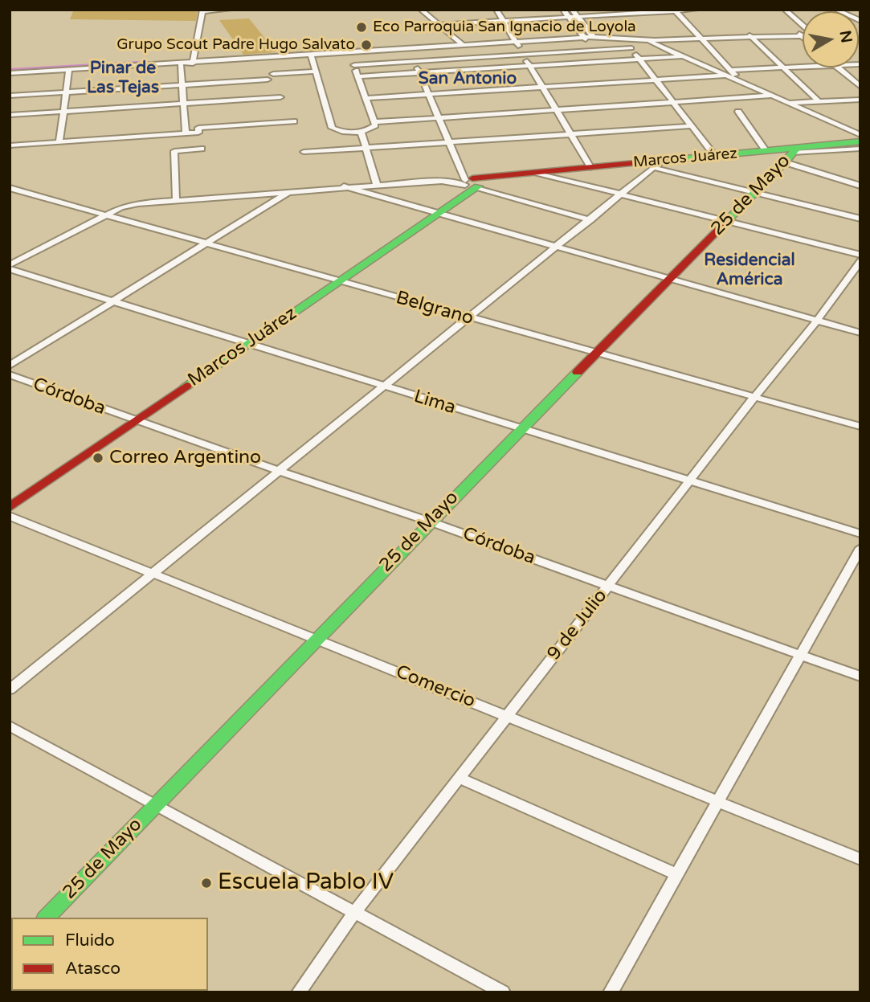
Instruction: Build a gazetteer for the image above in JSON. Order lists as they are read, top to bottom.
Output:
{
  "streets": {
    "street": [
      "Marcos Juárez",
      "25 de Mayo",
      "Belgrano",
      "Córdoba",
      "Lima",
      "9 de Julio",
      "Comercio"
    ]
  },
  "crossings": [
    ["Marcos Juárez", "25 de Mayo"],
    ["Marcos Juárez", "Belgrano"],
    ["Marcos Juárez", "Córdoba"],
    ["Marcos Juárez", "Lima"],
    ["25 de Mayo", "Belgrano"],
    ["25 de Mayo", "Córdoba"],
    ["25 de Mayo", "Lima"],
    ["25 de Mayo", "Comercio"],
    ["Belgrano", "9 de Julio"],
    ["Córdoba", "9 de Julio"],
    ["Lima", "9 de Julio"],
    ["9 de Julio", "Comercio"]
  ],
  "districts": ["Pinar de Las Tejas", "San Antonio", "Residencial América"],
  "places": [
    "Eco Parroquia San Ignacio de Loyola",
    "Grupo Scout Padre Hugo Salvato",
    "Correo Argentino",
    "Escuela Pablo IV"
  ],
  "legend": ["Fluido", "Atasco"],
  "north": "right"
}
